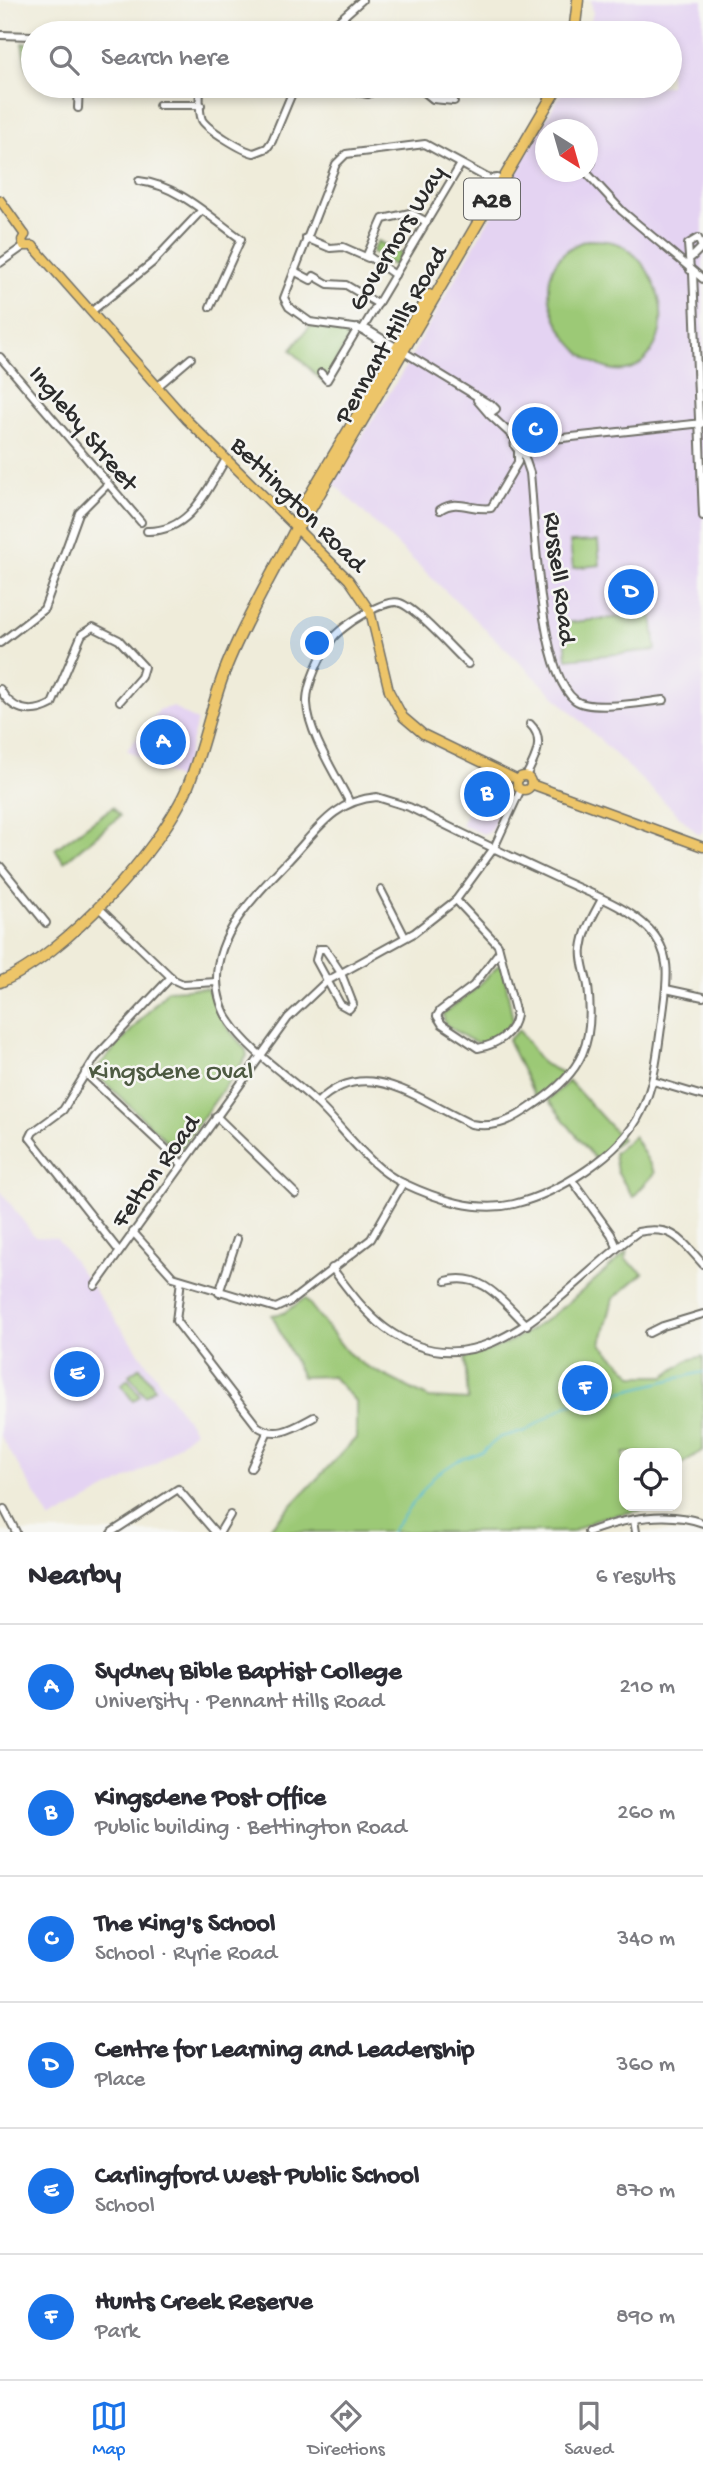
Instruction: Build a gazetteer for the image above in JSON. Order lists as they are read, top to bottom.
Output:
{
  "streets": {
    "highway": ["A28", "Pennant Hills Road"],
    "main road": ["Bettington Road"],
    "street": [
      "Governors Way",
      "Ingleby Street",
      "Russell Road",
      "Felton Road"
    ]
  },
  "crossings": [
    ["Pennant Hills Road", "Bettington Road"],
    ["Bettington Road", "Felton Road"]
  ],
  "parks": ["Kingsdene Oval"],
  "north": "bottom right",
  "page": {
    "search": "Search here",
    "pins": [
      "C",
      "D",
      "A",
      "B",
      "E",
      "F"
    ],
    "heading": ["Nearby", "6 results"],
    "list": [
      {
        "mark": "A",
        "name": "Sydney Bible Baptist College",
        "note": "University · Pennant Hills Road",
        "value": "210 m"
      },
      {
        "mark": "B",
        "name": "Kingsdene Post Office",
        "note": "Public building · Bettington Road",
        "value": "260 m"
      },
      {
        "mark": "C",
        "name": "The King's School",
        "note": "School · Ryrie Road",
        "value": "340 m"
      },
      {
        "mark": "D",
        "name": "Centre for Learning and Leadership",
        "note": "Place",
        "value": "360 m"
      },
      {
        "mark": "E",
        "name": "Carlingford West Public School",
        "note": "School",
        "value": "870 m"
      },
      {
        "mark": "F",
        "name": "Hunts Creek Reserve",
        "note": "Park",
        "value": "890 m"
      }
    ],
    "nav": ["Map", "Directions", "Saved"]
  }
}
